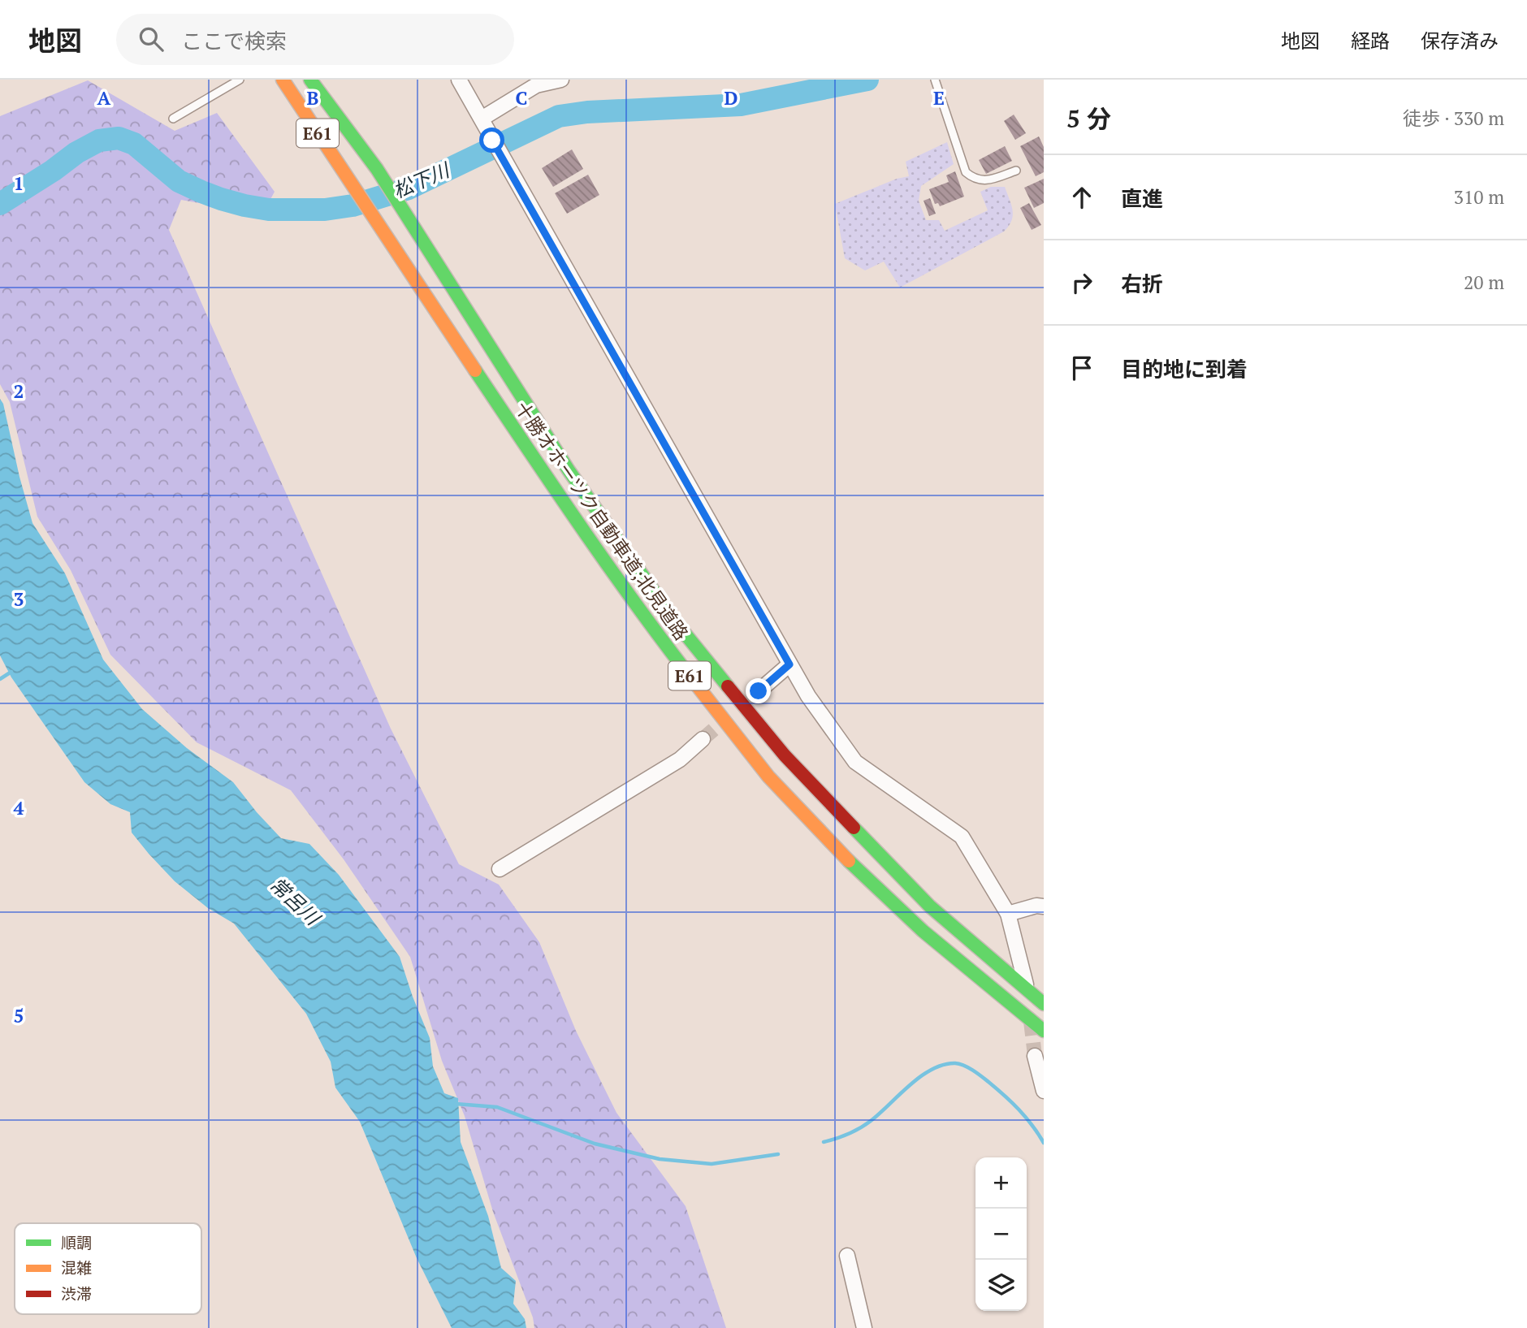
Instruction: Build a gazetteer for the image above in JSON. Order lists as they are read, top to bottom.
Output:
{
  "streets": {
    "highway": ["E61", "十勝オホーツク自動車道;北見道路"]
  },
  "water": ["松下川", "常呂川"],
  "legend": ["順調", "混雑", "渋滞"],
  "page": {
    "header": "地図",
    "search": "ここで検索",
    "nav": ["地図", "経路", "保存済み"],
    "heading": ["5 分", "徒歩 · 330 m"],
    "list": [
      ["直進", "310 m"],
      ["右折", "20 m"],
      "目的地に到着"
    ],
    "map_buttons": ["+", "−"]
  },
  "grid": {
    "columns": [
      "A",
      "B",
      "C",
      "D",
      "E"
    ],
    "rows": [
      "1",
      "2",
      "3",
      "4",
      "5"
    ]
  }
}
